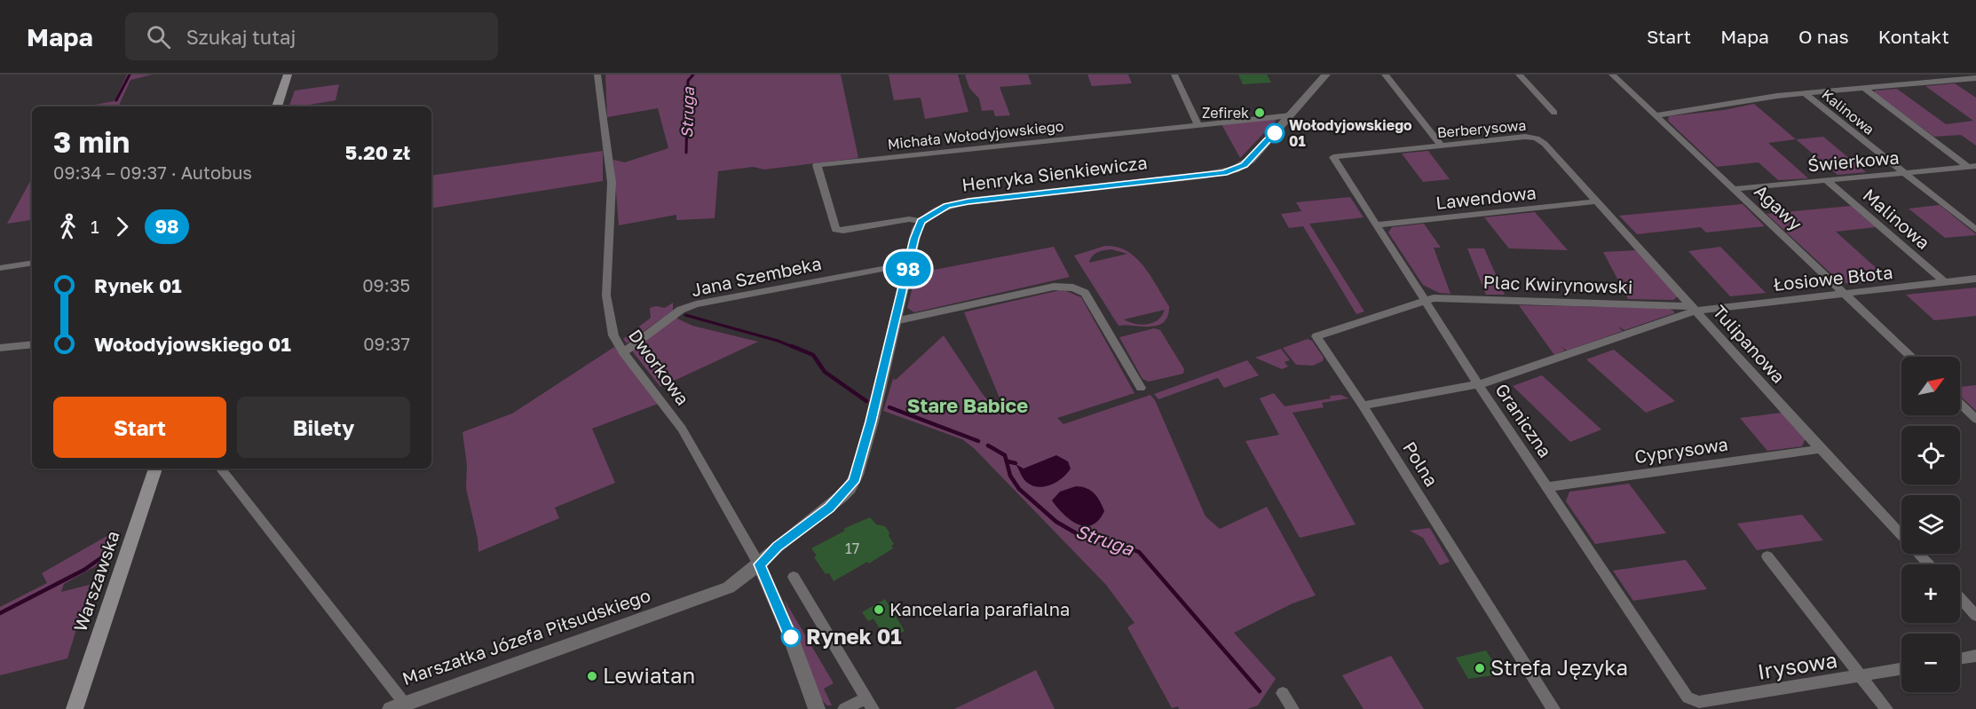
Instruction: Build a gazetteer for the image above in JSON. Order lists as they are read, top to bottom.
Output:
{
  "streets": {
    "main road": ["Warszawska"],
    "street": [
      "Kalinowa",
      "Berberysowa",
      "Michała Wołodyjowskiego",
      "Świerkowa",
      "Henryka Sienkiewicza",
      "Lawendowa",
      "Agawy",
      "Malinowa",
      "Jana Szembeka",
      "Łosiowe Błota",
      "Plac Kwirynowski",
      "Tulipanowa",
      "Dworkowa",
      "Graniczna",
      "Cyprysowa",
      "Polna",
      "Marszałka Józefa Piłsudskiego",
      "Irysowa"
    ]
  },
  "crossings": [
    ["Kalinowa", "Świerkowa"],
    ["Berberysowa", "Tulipanowa"],
    ["Berberysowa", "Graniczna"],
    ["Michała Wołodyjowskiego", "Henryka Sienkiewicza"],
    ["Świerkowa", "Agawy"],
    ["Świerkowa", "Malinowa"],
    ["Lawendowa", "Tulipanowa"],
    ["Lawendowa", "Graniczna"],
    ["Agawy", "Łosiowe Błota"],
    ["Malinowa", "Łosiowe Błota"],
    ["Jana Szembeka", "Dworkowa"],
    ["Łosiowe Błota", "Plac Kwirynowski"],
    ["Łosiowe Błota", "Tulipanowa"],
    ["Plac Kwirynowski", "Tulipanowa"],
    ["Plac Kwirynowski", "Graniczna"],
    ["Plac Kwirynowski", "Polna"],
    ["Tulipanowa", "Cyprysowa"],
    ["Dworkowa", "Marszałka Józefa Piłsudskiego"],
    ["Graniczna", "Cyprysowa"],
    ["Graniczna", "Polna"],
    ["Graniczna", "Irysowa"]
  ],
  "districts": ["Stare Babice"],
  "water": ["Struga"],
  "places": [
    "Zefirek",
    "Wołodyjowskiego 01",
    "Kancelaria parafialna",
    "Rynek 01",
    "Strefa Języka",
    "Lewiatan"
  ],
  "lines": ["bus line 98"],
  "house_numbers": ["17"],
  "north": "top right",
  "page": {
    "header": "Mapa",
    "search": "Szukaj tutaj",
    "nav": [
      "Start",
      "Mapa",
      "O nas",
      "Kontakt"
    ],
    "on_map": "98",
    "heading": ["3 min", "09:34 – 09:37 · Autobus", "5.20 zł"],
    "legs": ["1", "98"],
    "list": [
      {
        "name": "Rynek 01",
        "value": "09:35"
      },
      {
        "name": "Wołodyjowskiego 01",
        "value": "09:37"
      }
    ],
    "map_buttons": ["+", "−"],
    "buttons": ["Start", "Bilety"]
  }
}
